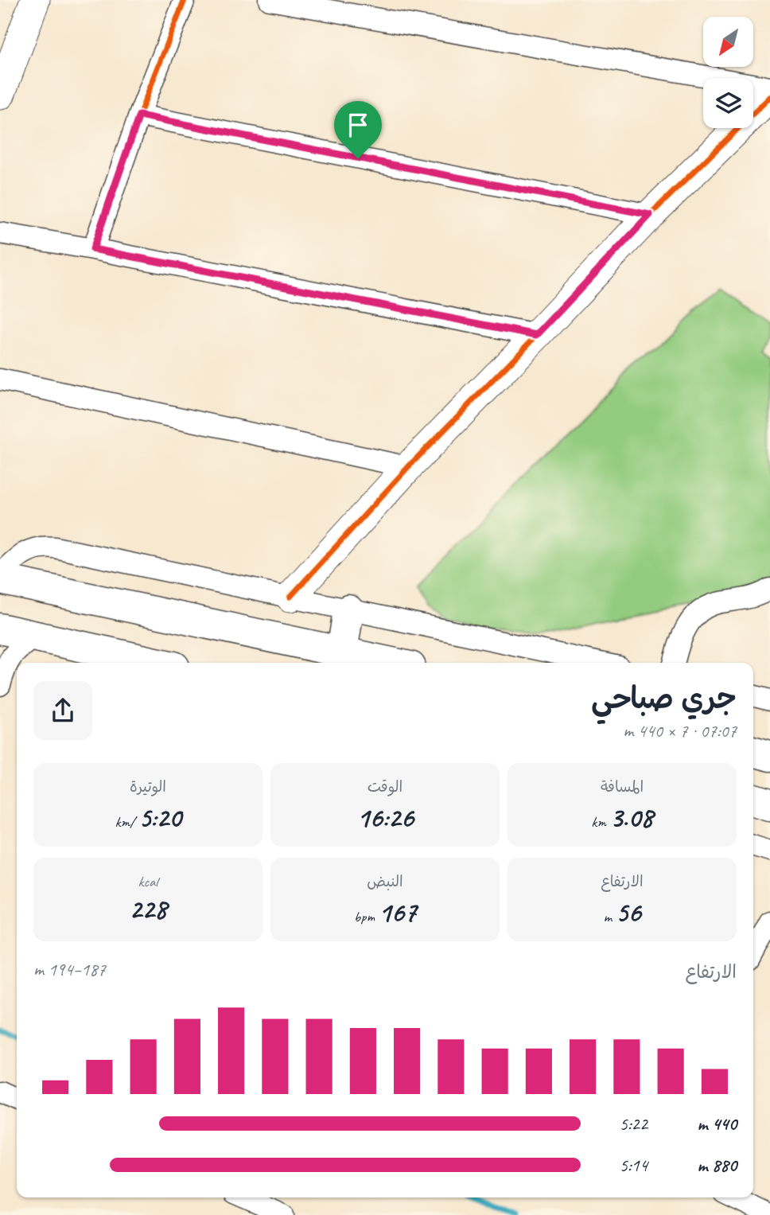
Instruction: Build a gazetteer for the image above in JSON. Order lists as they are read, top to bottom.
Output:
{
  "north": "bottom left",
  "page": {
    "heading": ["جري صباحي", "07:07 · 7 × 440 m"],
    "stats": [
      ["المسافة", "3.08 km"],
      ["الوقت", "16:26"],
      ["الوتيرة", "5:20 /km"],
      ["الارتفاع", "56 m"],
      ["النبض", "167 bpm"],
      ["kcal", "228"]
    ],
    "chart": ["الارتفاع", "187–194 m"],
    "list": [
      {
        "name": "440 m",
        "note": "5:22"
      },
      {
        "name": "880 m",
        "note": "5:14"
      }
    ]
  }
}
